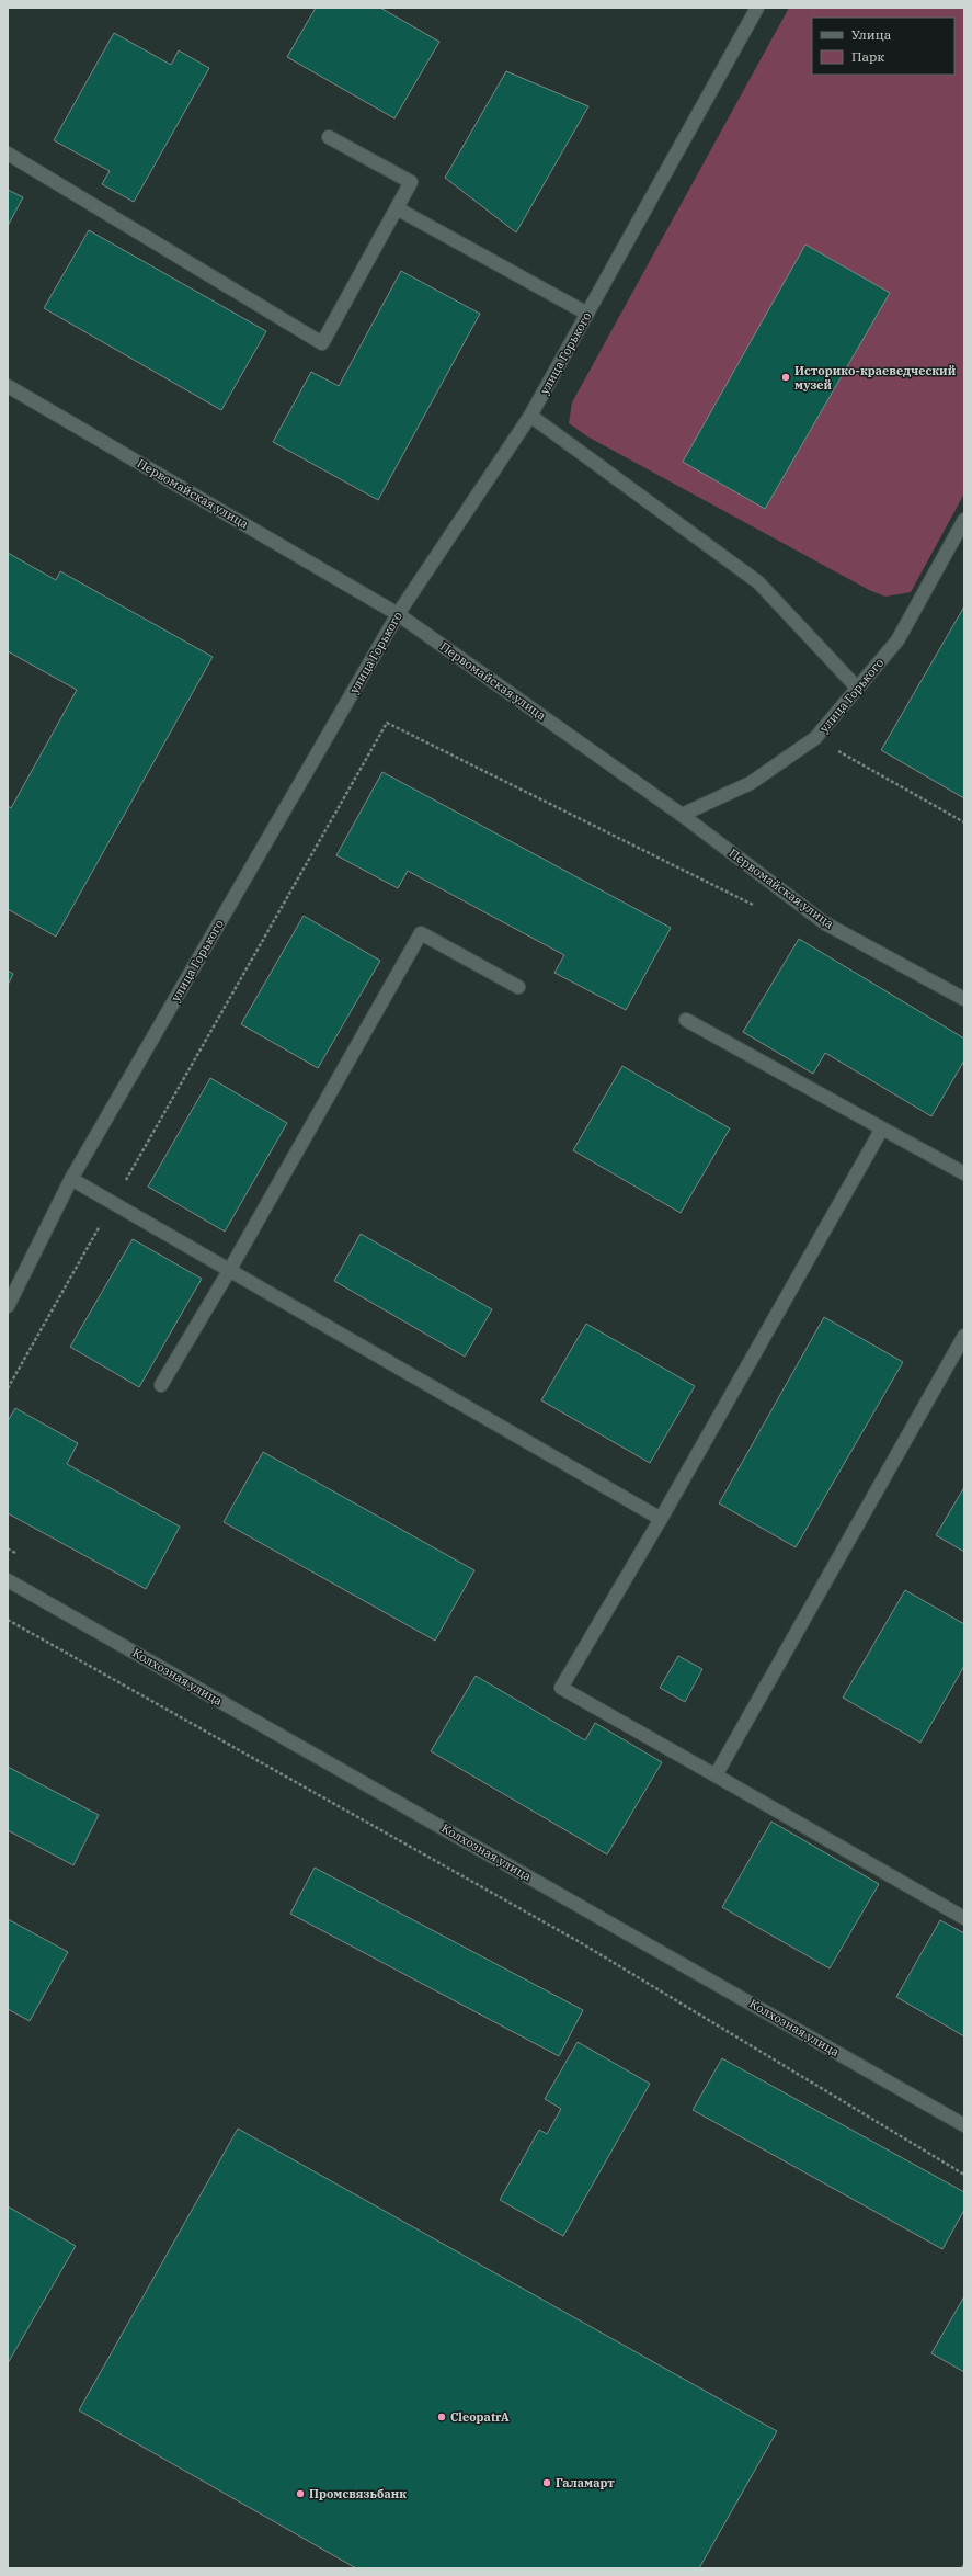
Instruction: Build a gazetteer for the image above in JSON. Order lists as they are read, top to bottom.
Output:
{
  "streets": {
    "street": ["улица Горького", "Первомайская улица", "Колхозная улица"]
  },
  "crossings": [
    ["улица Горького", "Первомайская улица"]
  ],
  "places": [
    "Историко-краеведческий музей",
    "CleopatrA",
    "Галамарт",
    "Промсвязьбанк"
  ],
  "legend": ["Улица", "Парк"]
}
